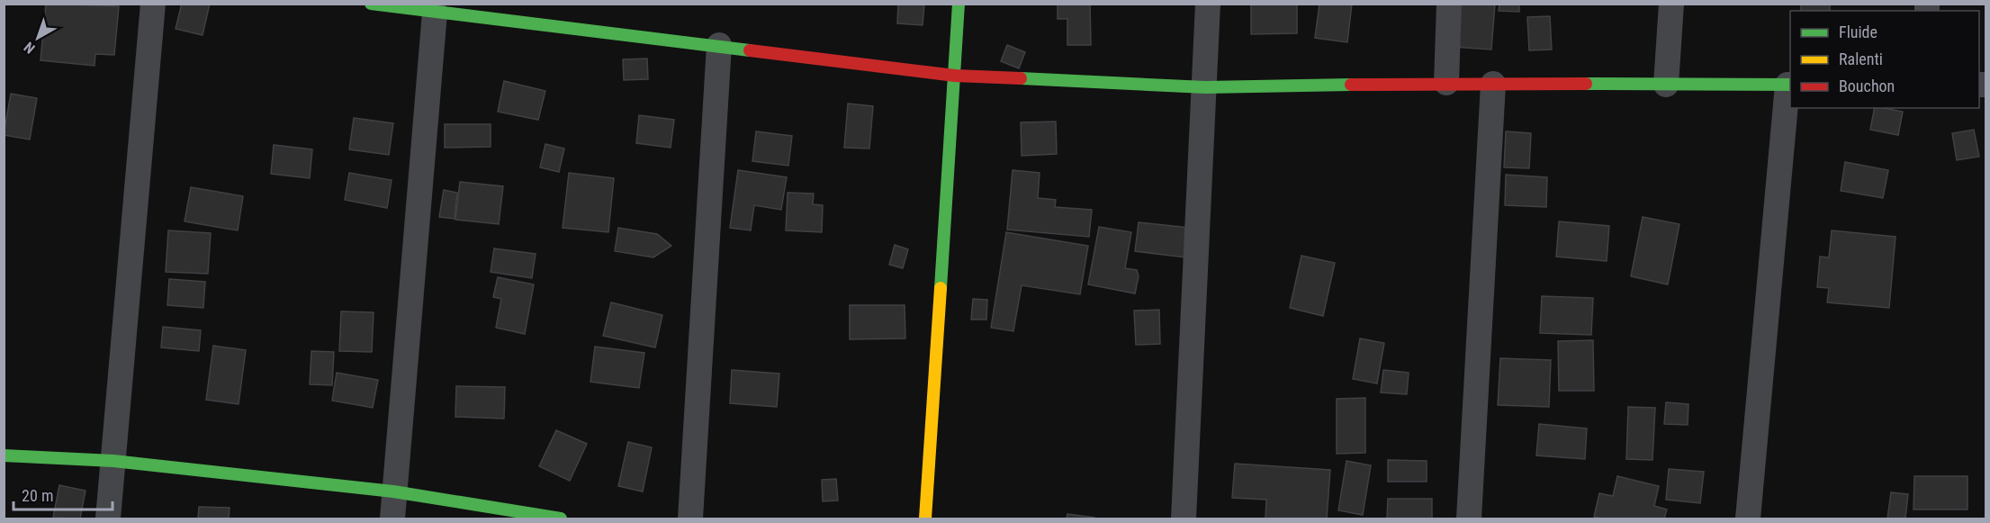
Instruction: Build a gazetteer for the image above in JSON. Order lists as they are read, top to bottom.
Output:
{
  "legend": ["Fluide", "Ralenti", "Bouchon"],
  "scale_bar": "20 m",
  "north": "bottom left"
}
